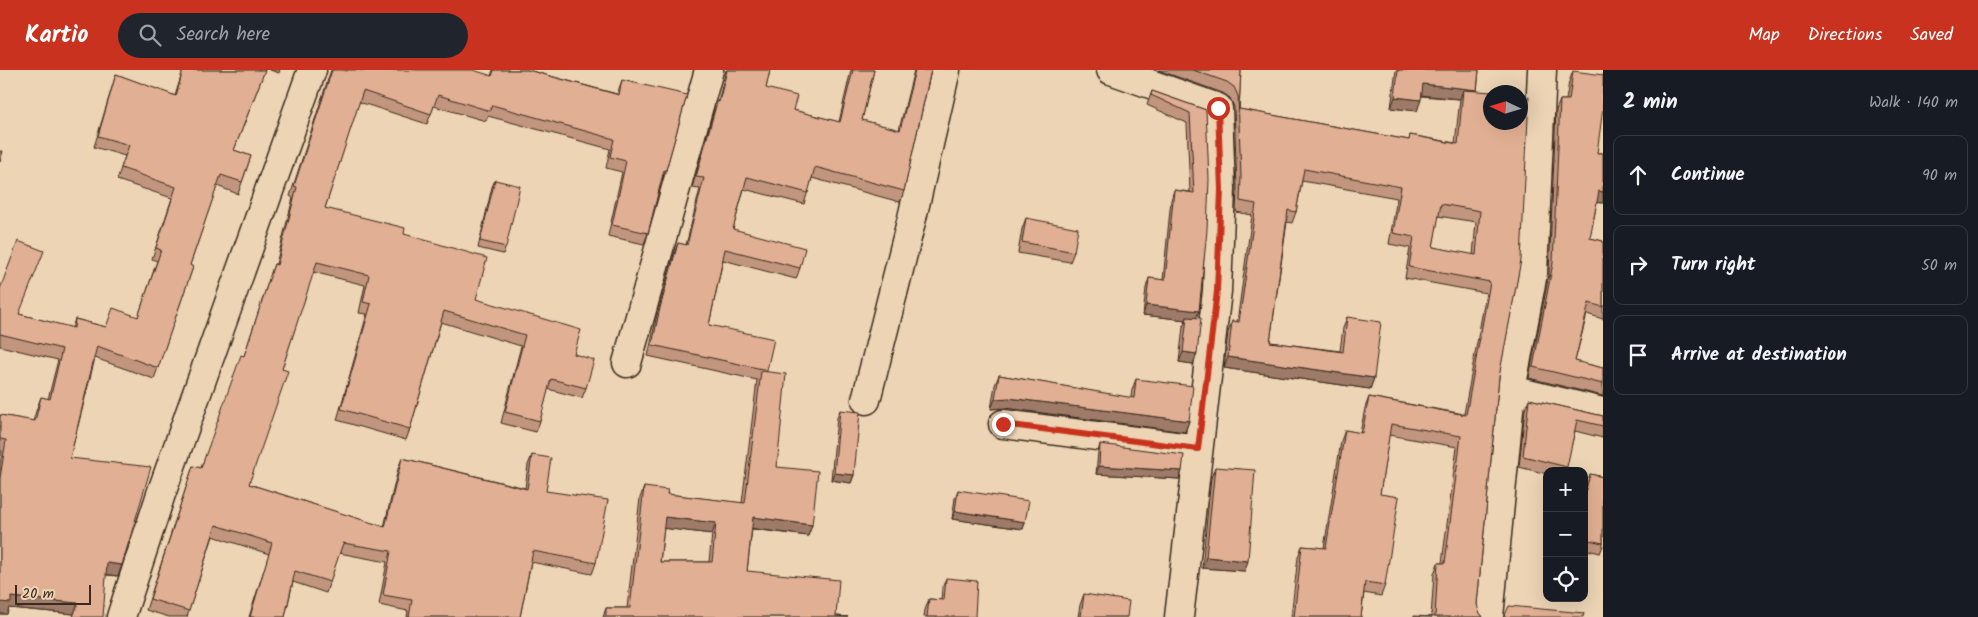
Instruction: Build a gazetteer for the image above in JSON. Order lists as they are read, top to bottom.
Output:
{
  "scale_bar": "20 m",
  "north": "left",
  "page": {
    "header": "Kartio",
    "search": "Search here",
    "nav": ["Map", "Directions", "Saved"],
    "heading": ["2 min", "Walk · 140 m"],
    "list": [
      ["Continue", "90 m"],
      ["Turn right", "50 m"],
      "Arrive at destination"
    ],
    "map_buttons": ["+", "−"],
    "scale": "20 m"
  }
}
